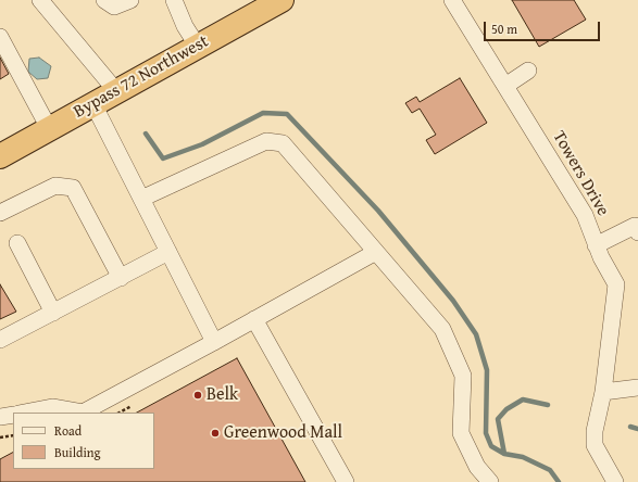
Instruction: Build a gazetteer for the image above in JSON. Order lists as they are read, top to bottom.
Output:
{
  "streets": {
    "highway": ["Bypass 72 Northwest"],
    "street": ["Towers Drive"]
  },
  "places": ["Belk", "Greenwood Mall"],
  "legend": ["Road", "Building"],
  "scale_bar": "50 m"
}
